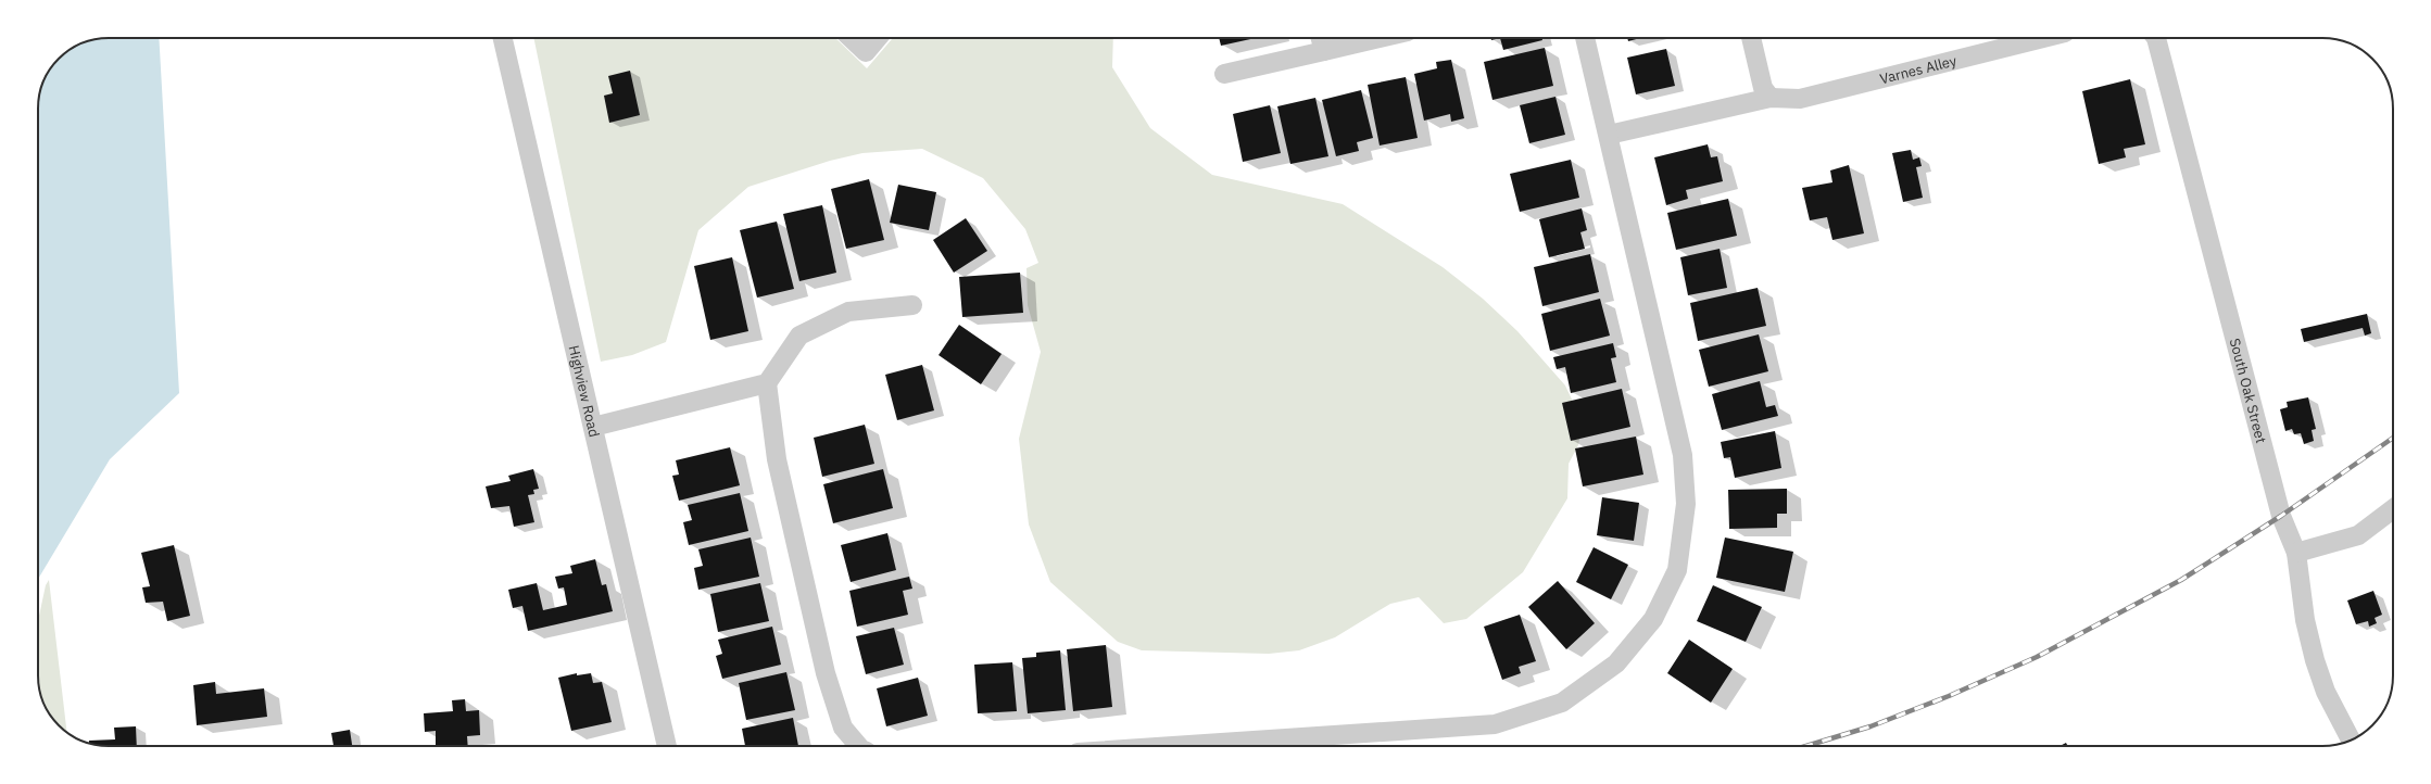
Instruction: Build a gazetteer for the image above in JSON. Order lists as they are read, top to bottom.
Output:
{
  "streets": {
    "street": ["Varnes Alley", "Highview Road", "South Oak Street"]
  }
}
